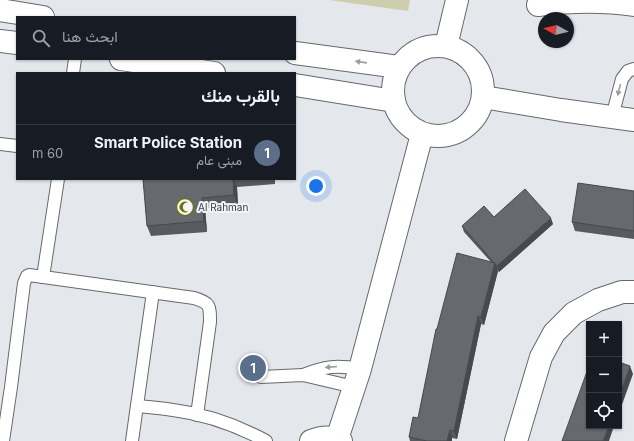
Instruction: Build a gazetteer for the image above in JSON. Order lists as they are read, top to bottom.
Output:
{
  "places": {
    "mosque": ["Al Rahman"]
  },
  "north": "left",
  "page": {
    "search": "ابحث هنا",
    "heading": "بالقرب منك",
    "list": [
      {
        "mark": "1",
        "name": "Smart Police Station",
        "note": "مبنى عام",
        "value": "60 m"
      }
    ],
    "map_buttons": ["+", "−"],
    "pins": "1"
  }
}
